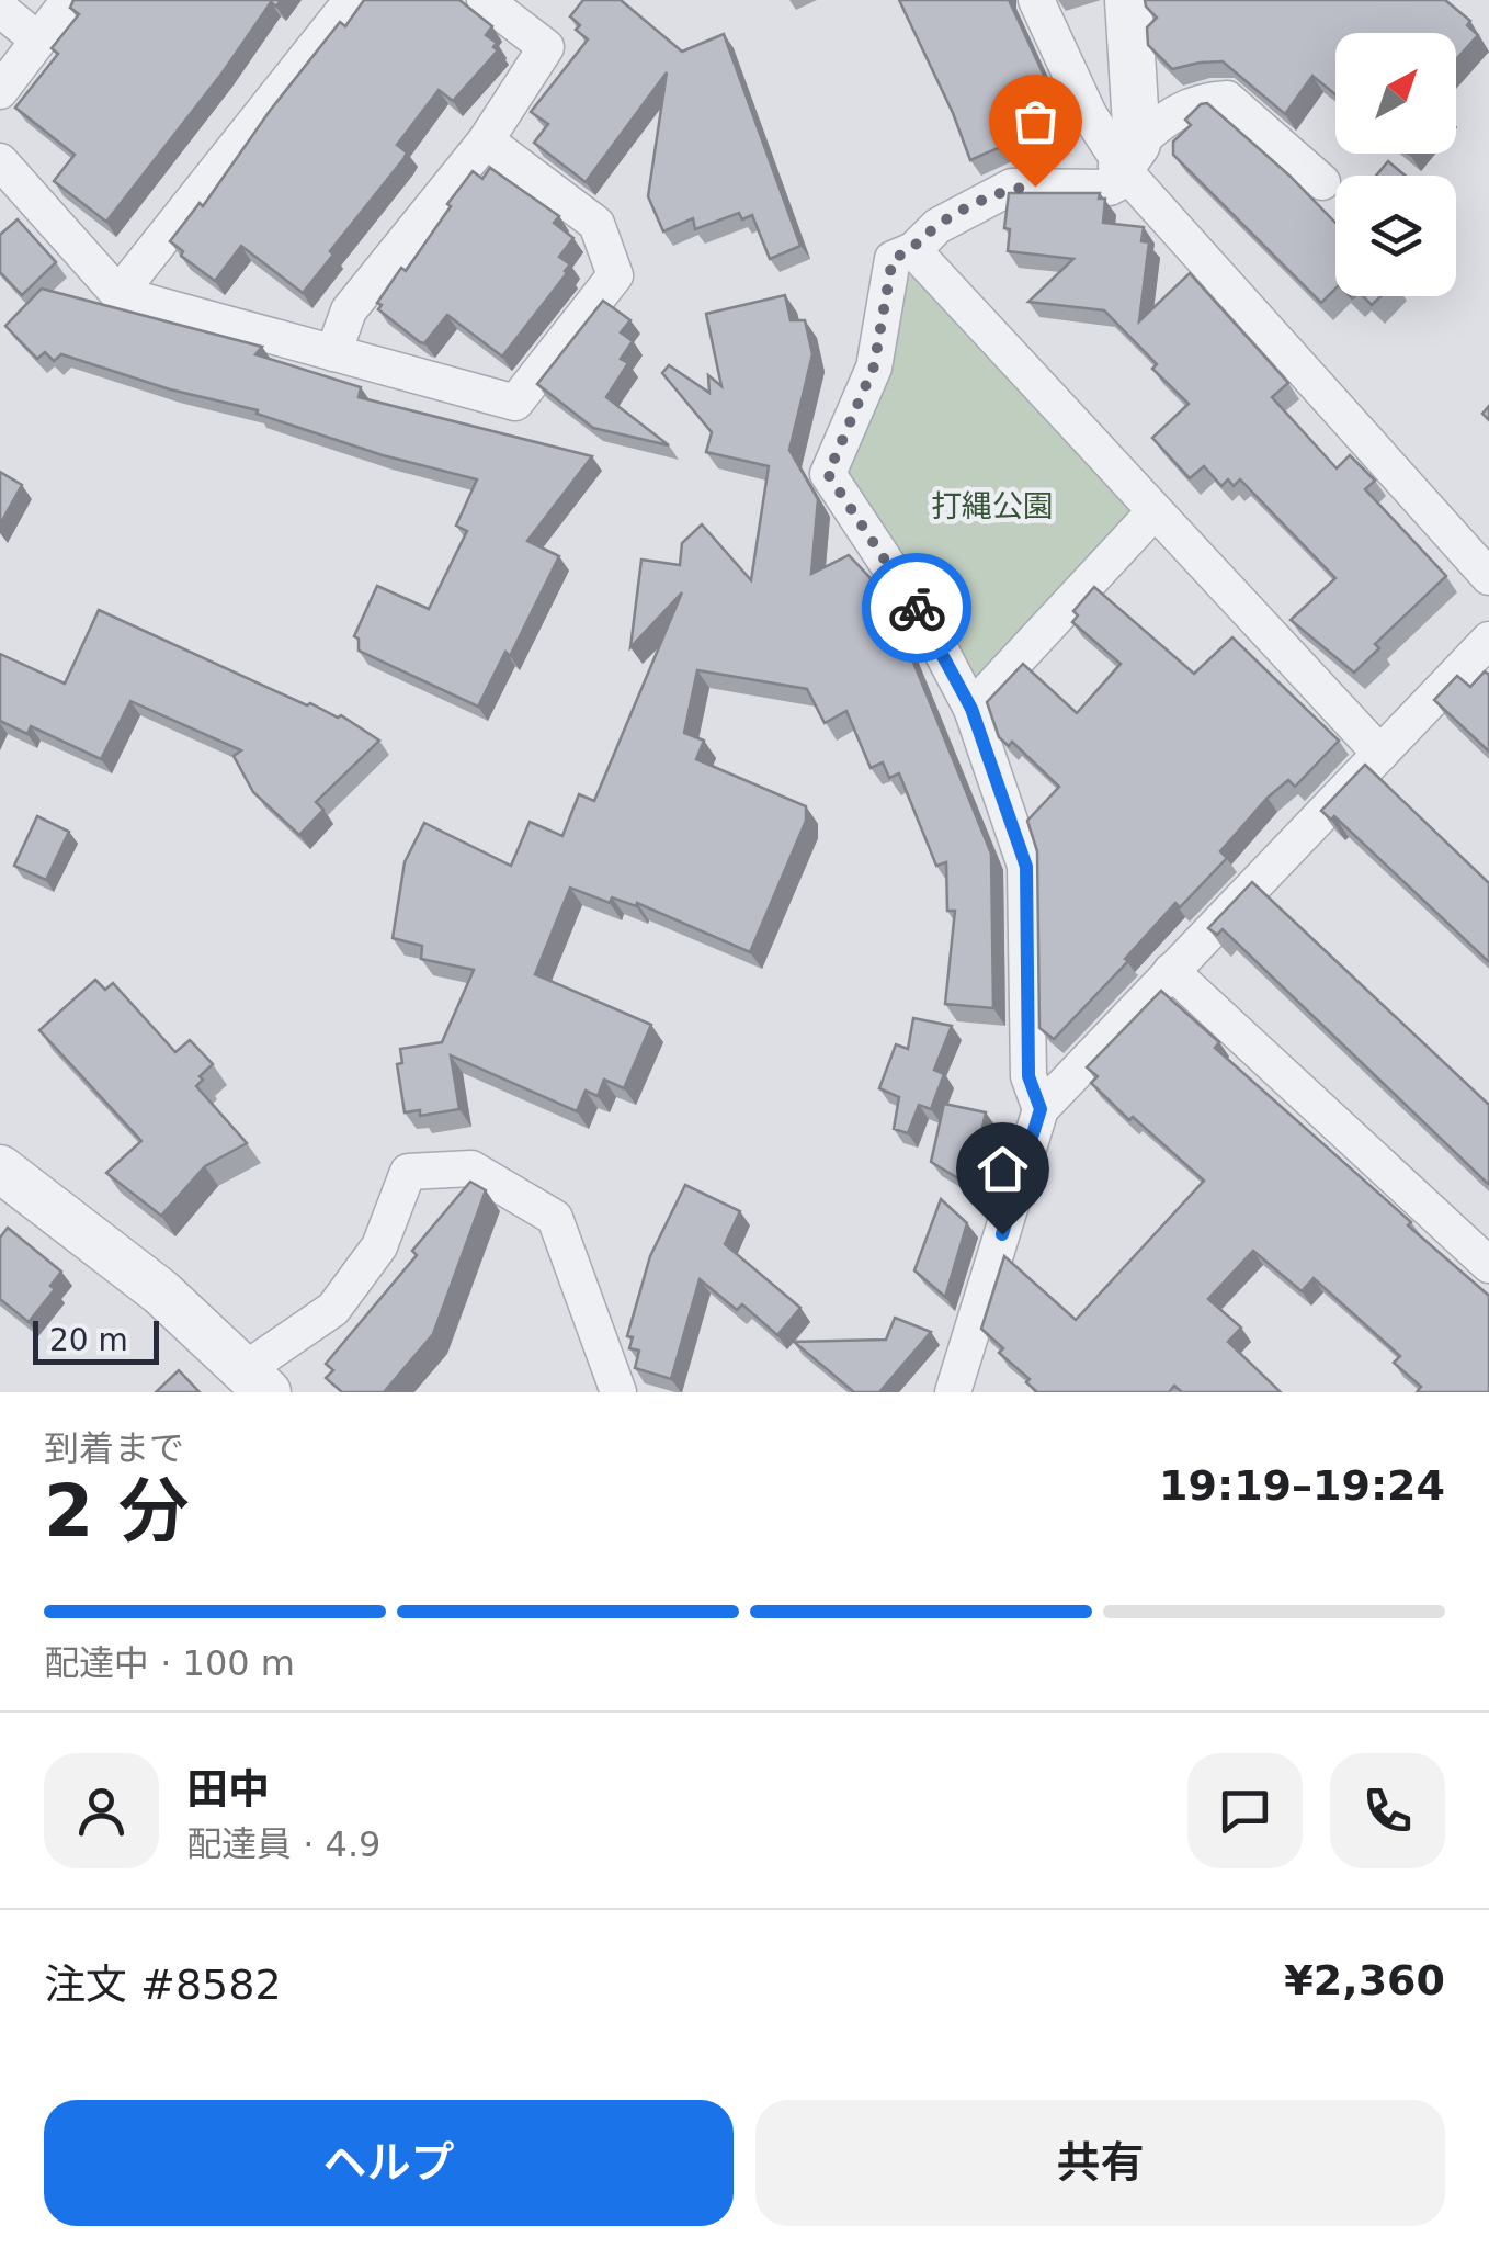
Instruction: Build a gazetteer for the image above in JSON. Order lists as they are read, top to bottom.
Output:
{
  "parks": ["打縄公園"],
  "scale_bar": "20 m",
  "north": "top right",
  "page": {
    "scale": "20 m",
    "heading": ["2 分", "到着まで", "19:19–19:24"],
    "panel": [
      "田中",
      "配達員 · 4.9",
      "注文 #8582",
      "¥2,360"
    ],
    "bar": "配達中 · 100 m",
    "buttons": ["ヘルプ", "共有"]
  }
}
